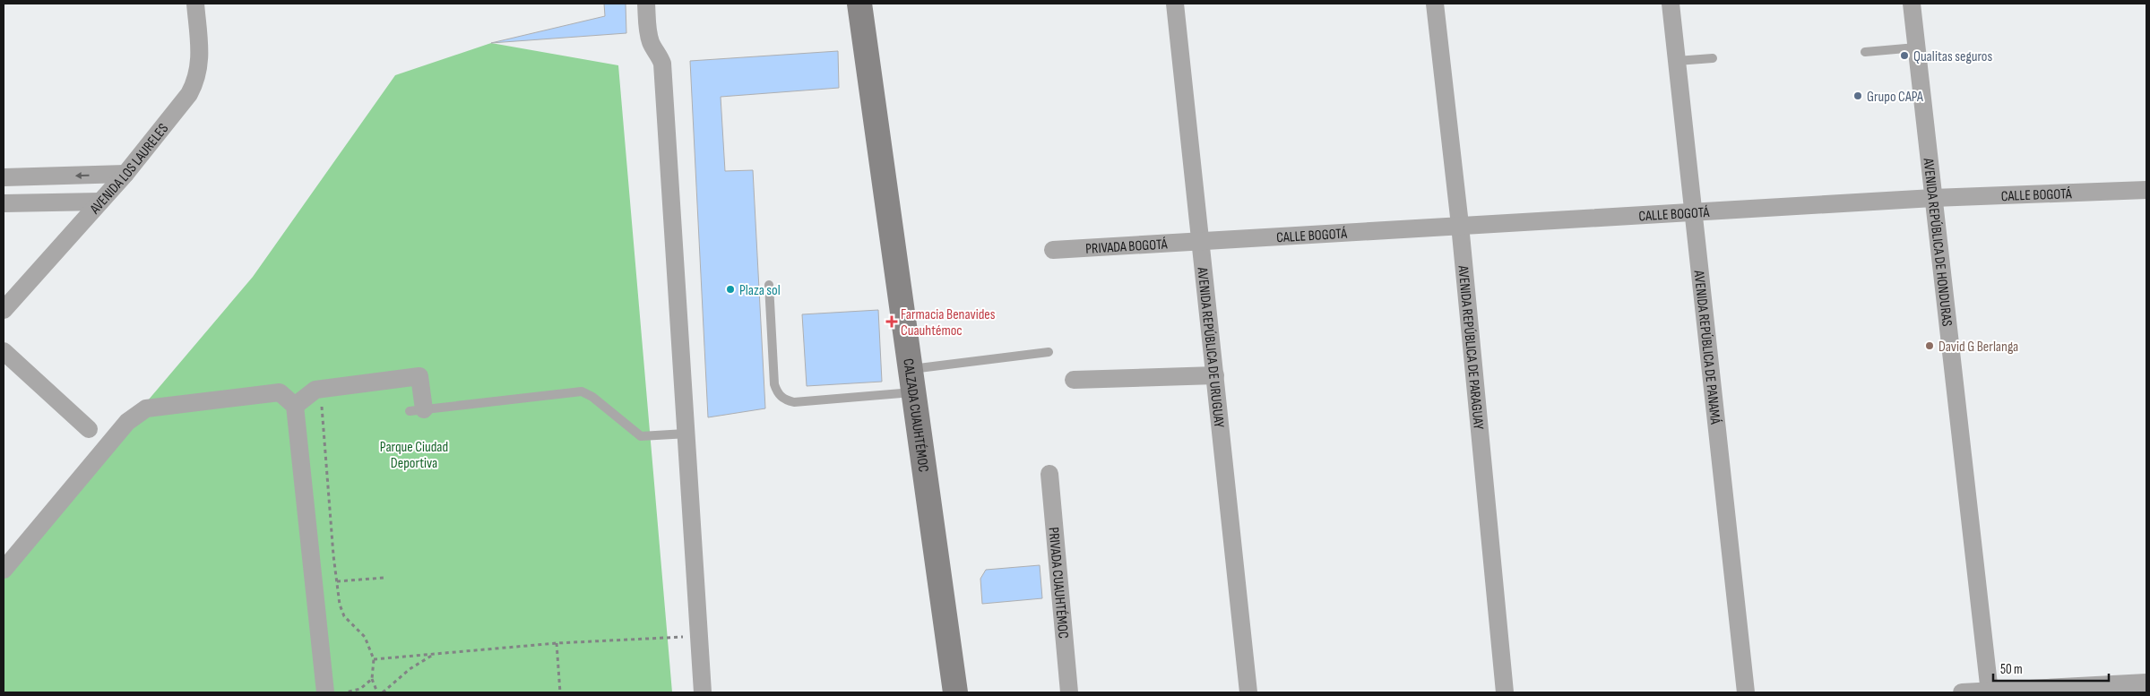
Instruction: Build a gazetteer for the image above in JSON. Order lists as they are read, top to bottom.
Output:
{
  "streets": {
    "main road": ["CALZADA CUAUHTÉMOC"],
    "street": [
      "AVENIDA LOS LAURELES",
      "CALLE BOGOTÁ",
      "AVENIDA REPÚBLICA DE HONDURAS",
      "PRIVADA BOGOTÁ",
      "AVENIDA REPÚBLICA DE URUGUAY",
      "AVENIDA REPÚBLICA DE PARAGUAY",
      "AVENIDA REPÚBLICA DE PANAMÁ",
      "PRIVADA CUAUHTÉMOC"
    ]
  },
  "crossings": [
    ["CALLE BOGOTÁ", "AVENIDA REPÚBLICA DE HONDURAS"],
    ["CALLE BOGOTÁ", "PRIVADA BOGOTÁ"],
    ["CALLE BOGOTÁ", "AVENIDA REPÚBLICA DE URUGUAY"],
    ["CALLE BOGOTÁ", "AVENIDA REPÚBLICA DE PARAGUAY"],
    ["CALLE BOGOTÁ", "AVENIDA REPÚBLICA DE PANAMÁ"],
    ["PRIVADA BOGOTÁ", "AVENIDA REPÚBLICA DE URUGUAY"]
  ],
  "parks": ["Parque Ciudad Deportiva"],
  "places": {
    "other": [
      "Qualitas seguros",
      "Grupo CAPA",
      "Plaza sol",
      "David G Berlanga"
    ],
    "health": ["Farmacia Benavides Cuauhtémoc"]
  },
  "scale_bar": "50 m"
}
